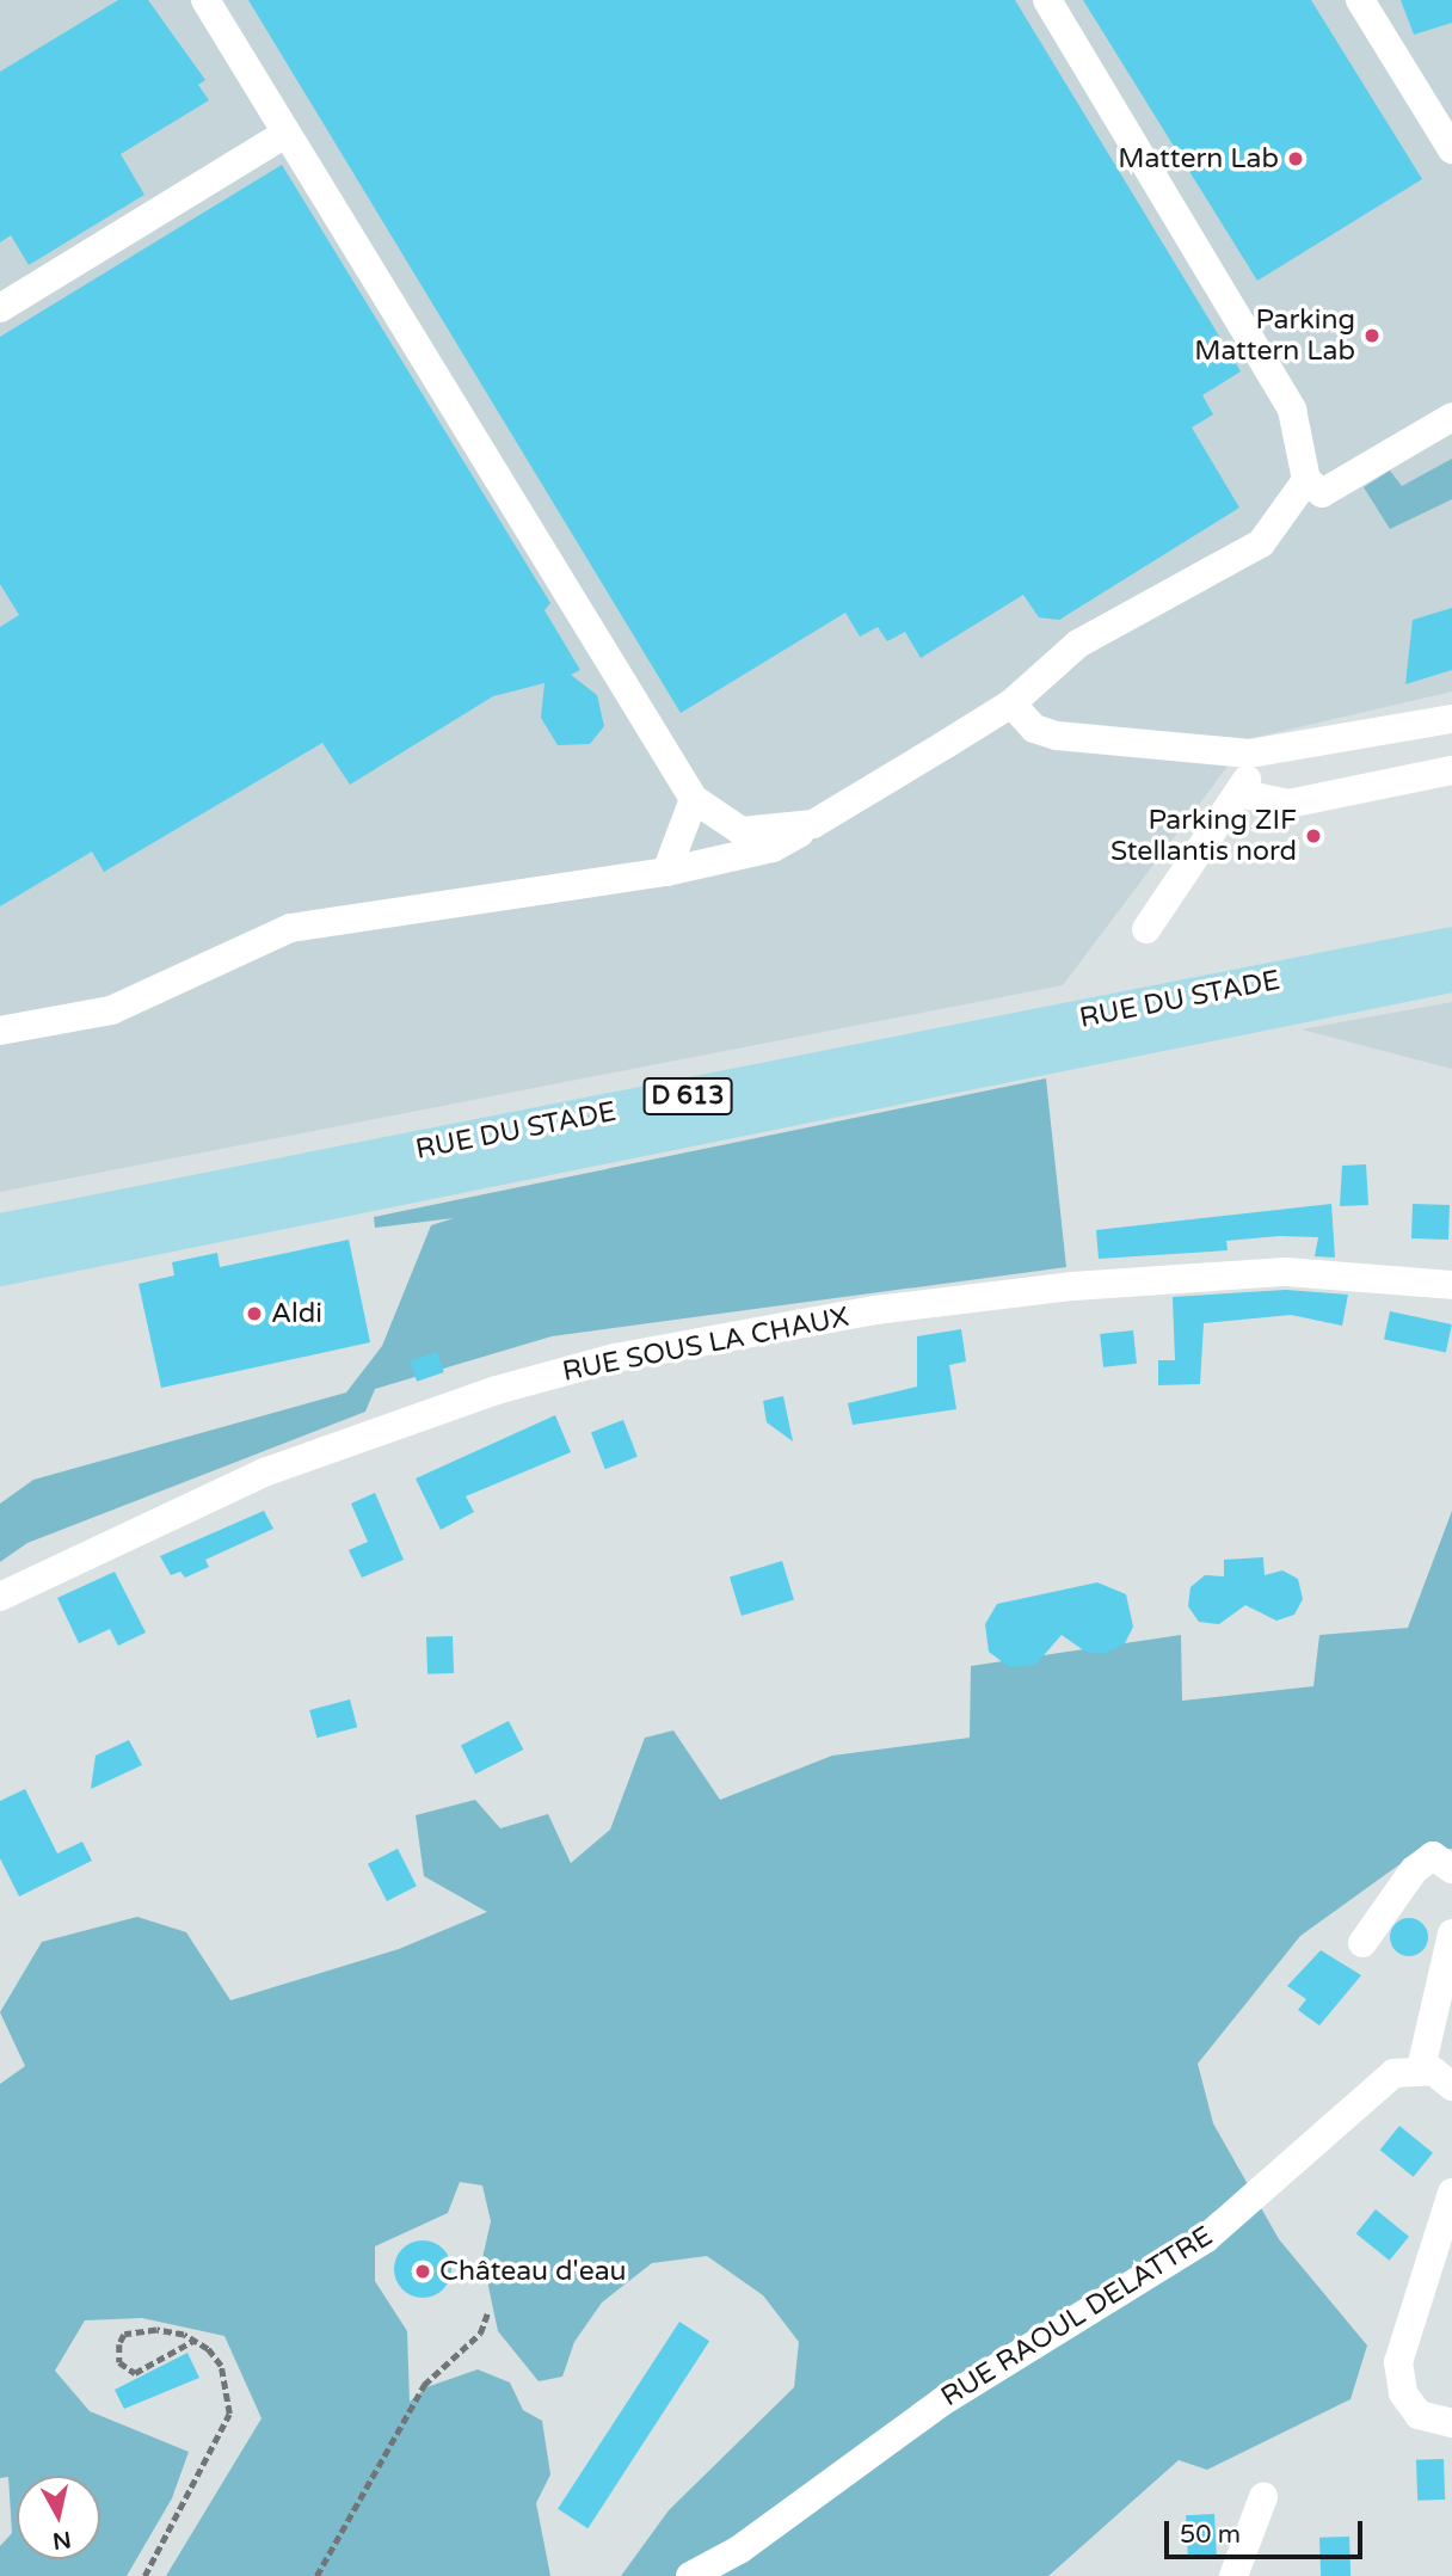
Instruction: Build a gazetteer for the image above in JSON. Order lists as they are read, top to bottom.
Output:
{
  "streets": {
    "main road": ["RUE DU STADE", "D 613"],
    "street": ["RUE SOUS LA CHAUX", "RUE RAOUL DELATTRE"]
  },
  "crossings": [
    ["RUE DU STADE", "D 613"]
  ],
  "places": [
    "Mattern Lab",
    "Parking Mattern Lab",
    "Parking ZIF Stellantis nord",
    "Aldi",
    "Château d'eau"
  ],
  "scale_bar": "50 m",
  "north": "bottom"
}
